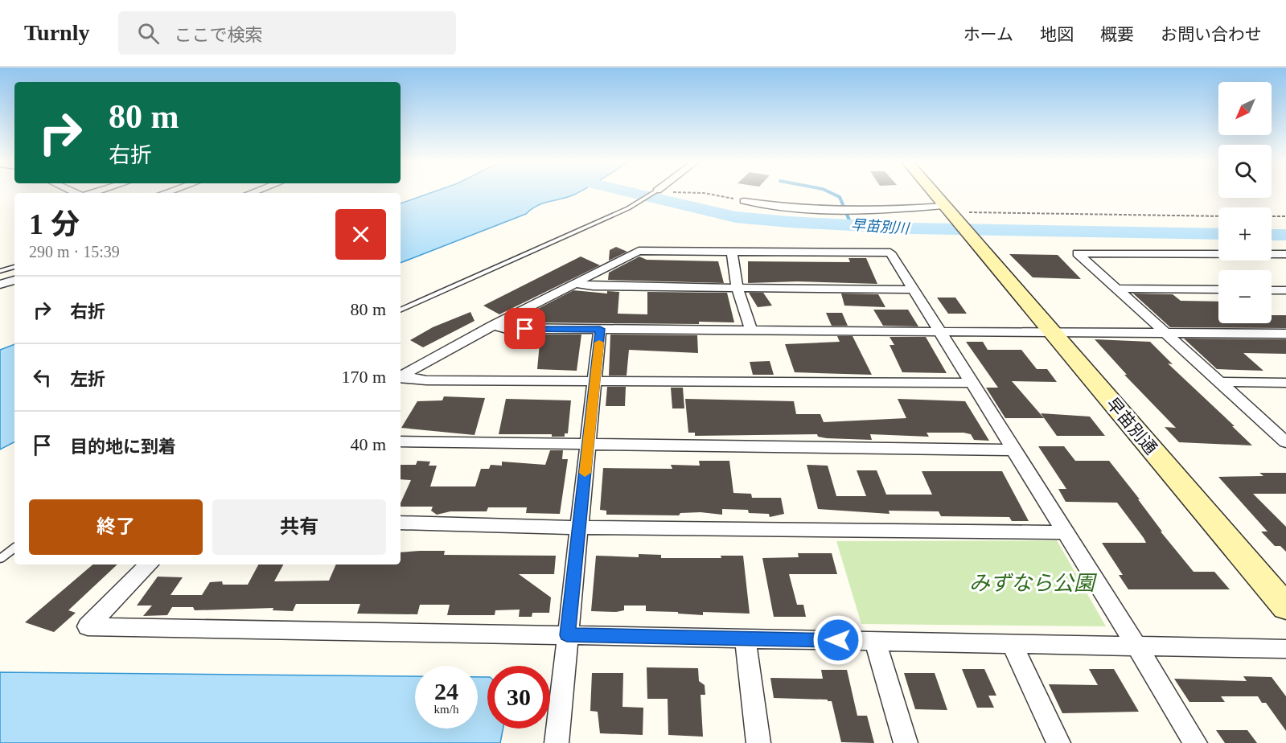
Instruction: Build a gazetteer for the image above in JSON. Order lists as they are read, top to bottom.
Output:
{
  "streets": {
    "street": ["早苗別通"]
  },
  "water": ["早苗別川"],
  "parks": ["みずなら公園"],
  "north": "bottom left",
  "page": {
    "header": "Turnly",
    "search": "ここで検索",
    "nav": [
      "ホーム",
      "地図",
      "概要",
      "お問い合わせ"
    ],
    "map_buttons": ["+", "−"],
    "turn": ["80 m", "右折"],
    "heading": ["1 分", "290 m · 15:39"],
    "list": [
      {
        "name": "右折",
        "value": "80 m"
      },
      {
        "name": "左折",
        "value": "170 m"
      },
      {
        "name": "目的地に到着",
        "value": "40 m"
      }
    ],
    "buttons": ["終了", "共有"],
    "speed": "24 km/h",
    "limit": "30"
  }
}
